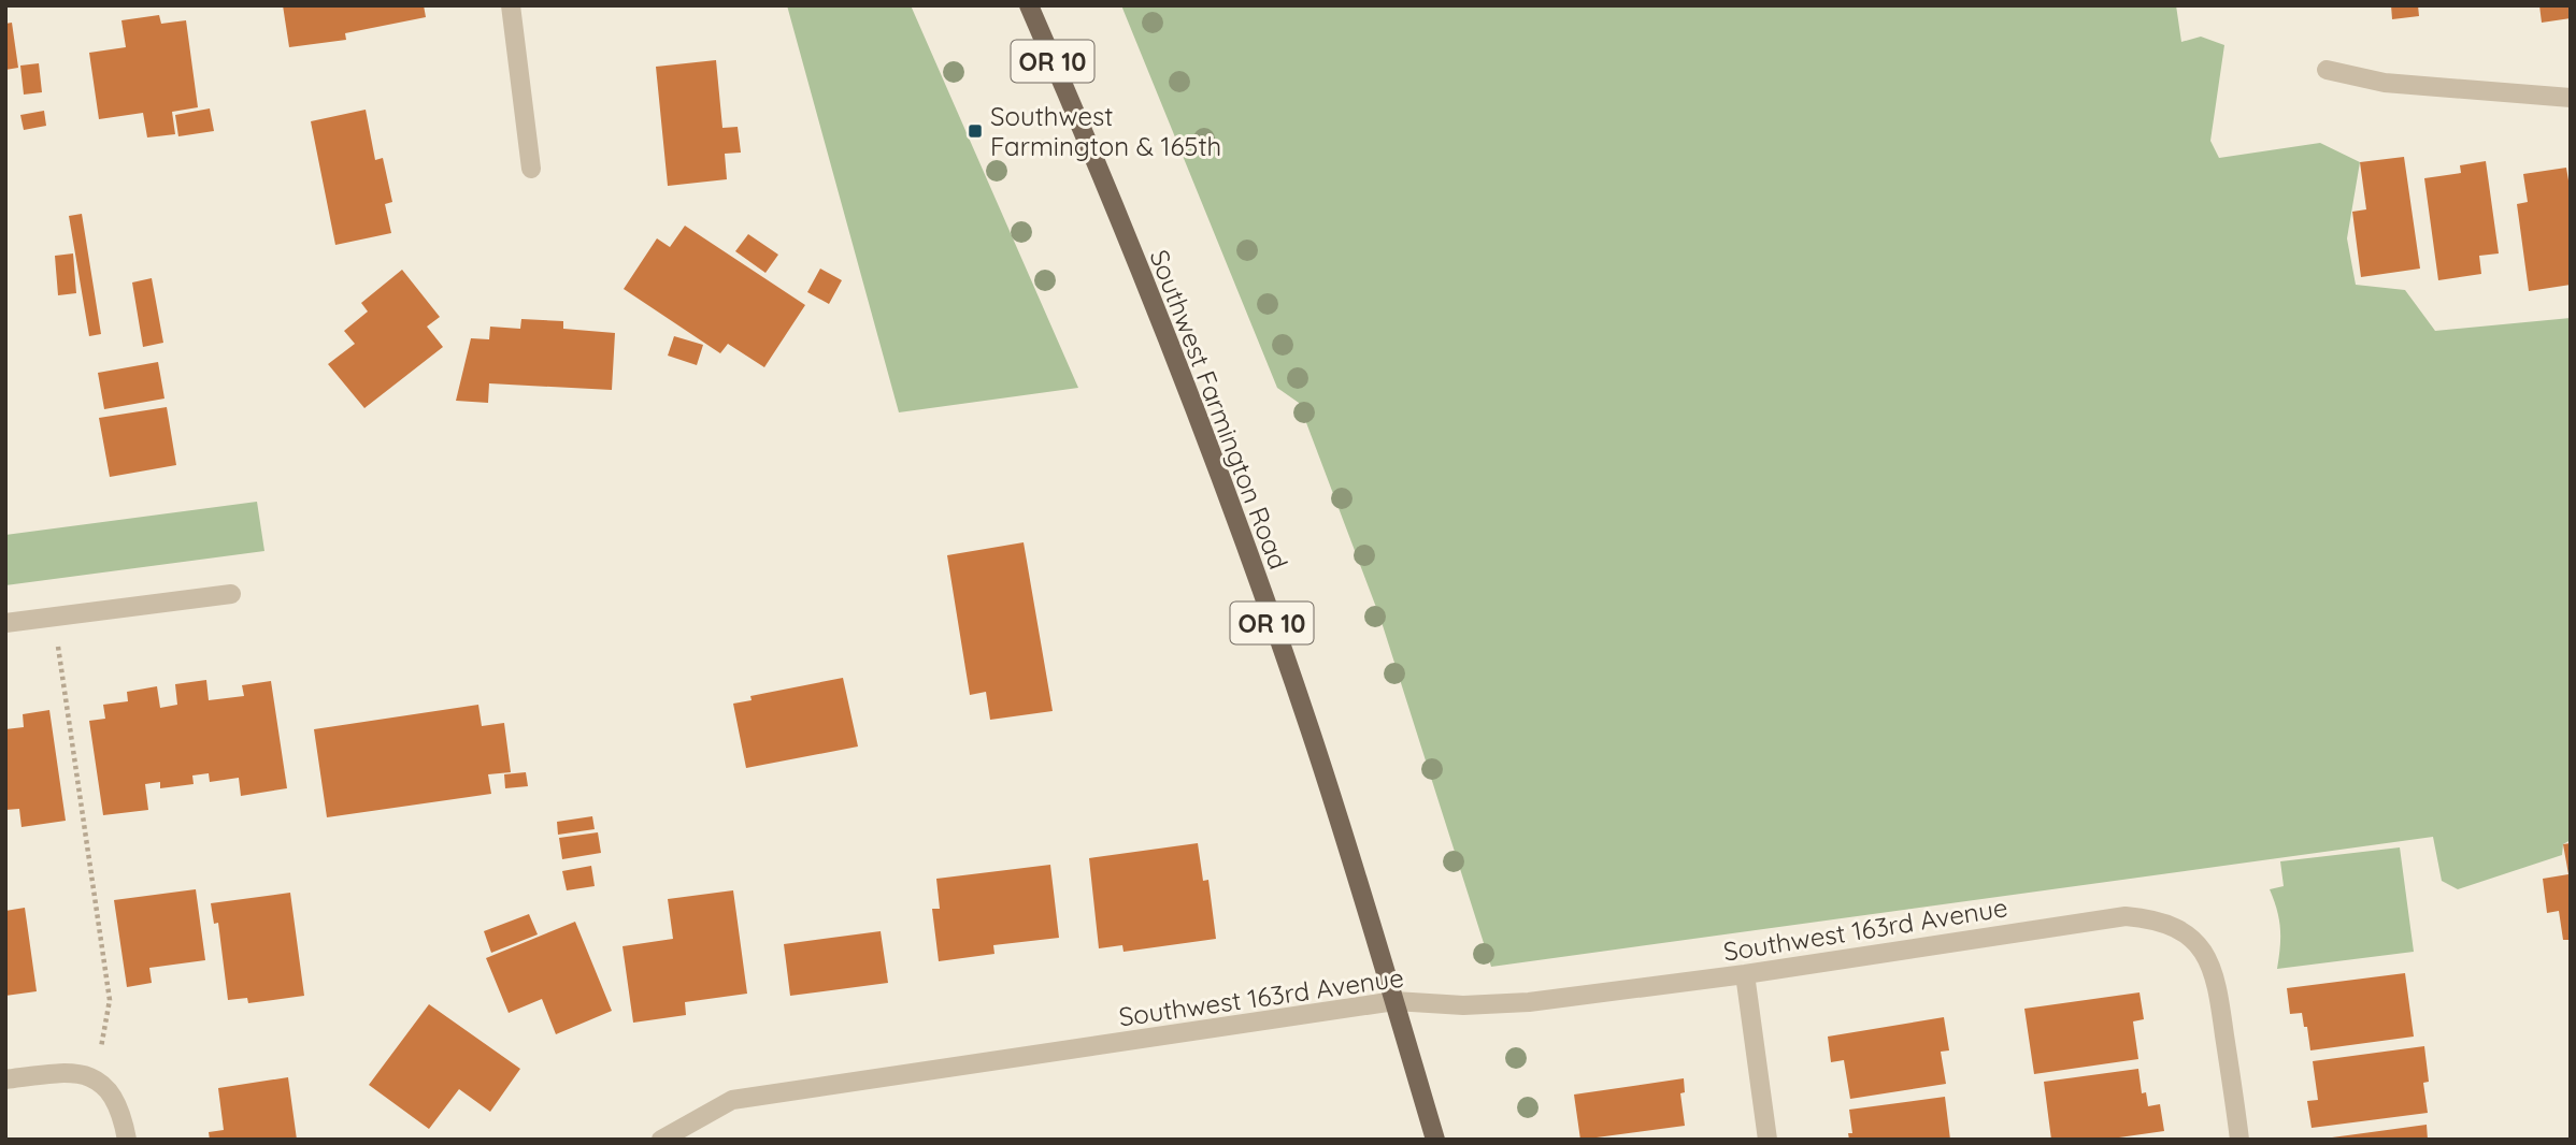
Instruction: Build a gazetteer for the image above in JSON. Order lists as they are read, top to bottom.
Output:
{
  "streets": {
    "main road": ["OR 10", "Southwest Farmington Road"],
    "street": ["Southwest 163rd Avenue"]
  },
  "crossings": [
    ["Southwest Farmington Road", "Southwest 163rd Avenue"]
  ],
  "places": {
    "transit": ["Southwest Farmington & 165th"]
  }
}
